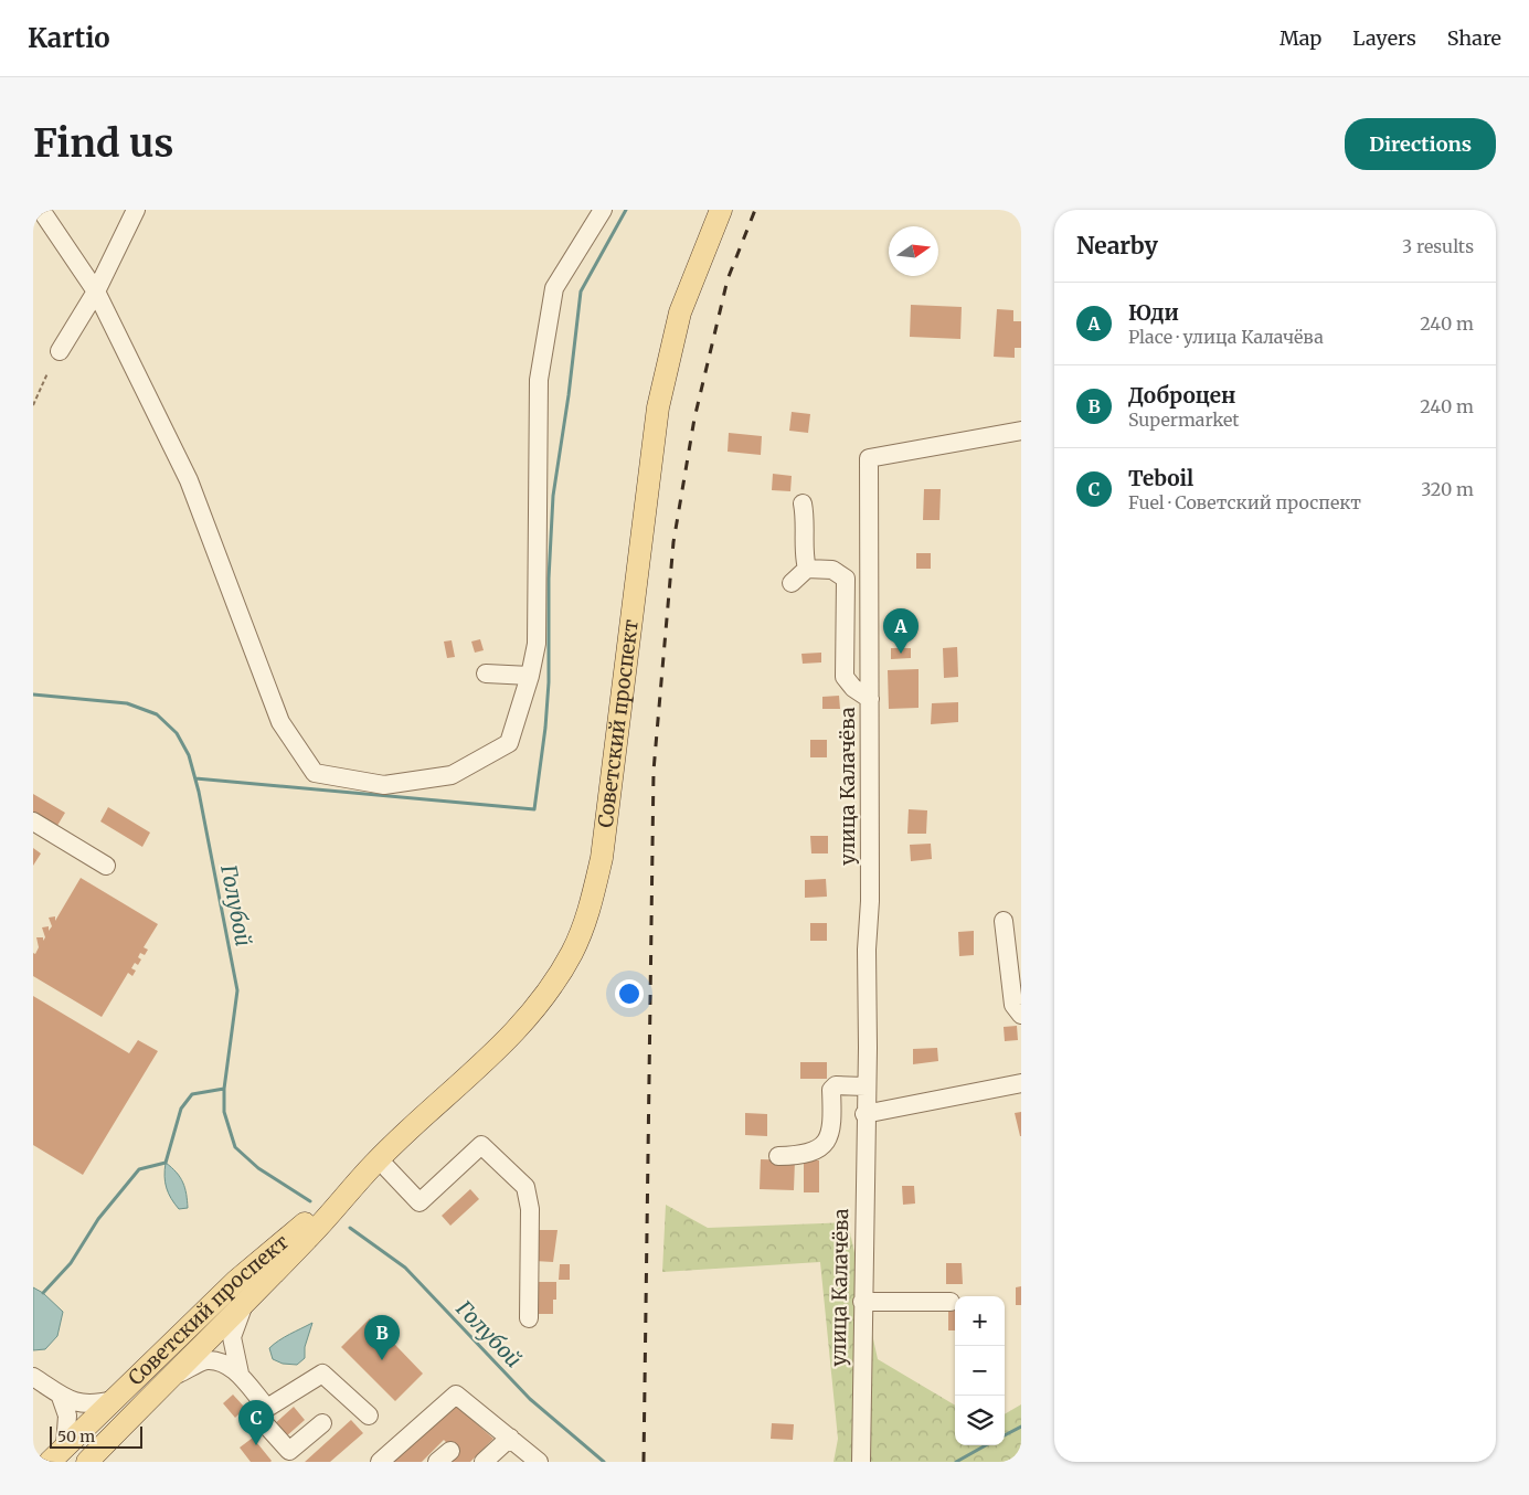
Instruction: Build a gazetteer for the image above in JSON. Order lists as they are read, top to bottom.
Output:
{
  "streets": {
    "main road": ["Советский проспект"],
    "street": ["улица Калачёва"]
  },
  "water": ["Голубой"],
  "scale_bar": "50 m",
  "north": "right",
  "page": {
    "header": "Kartio",
    "nav": ["Map", "Layers", "Share"],
    "buttons": "Directions",
    "title": "Find us",
    "heading": ["Nearby", "3 results"],
    "list": [
      {
        "mark": "A",
        "name": "Юди",
        "note": "Place · улица Калачёва",
        "value": "240 m"
      },
      {
        "mark": "B",
        "name": "Доброцен",
        "note": "Supermarket",
        "value": "240 m"
      },
      {
        "mark": "C",
        "name": "Teboil",
        "note": "Fuel · Советский проспект",
        "value": "320 m"
      }
    ],
    "pins": ["A", "B", "C"],
    "map_buttons": ["+", "−"],
    "scale": "50 m"
  }
}
